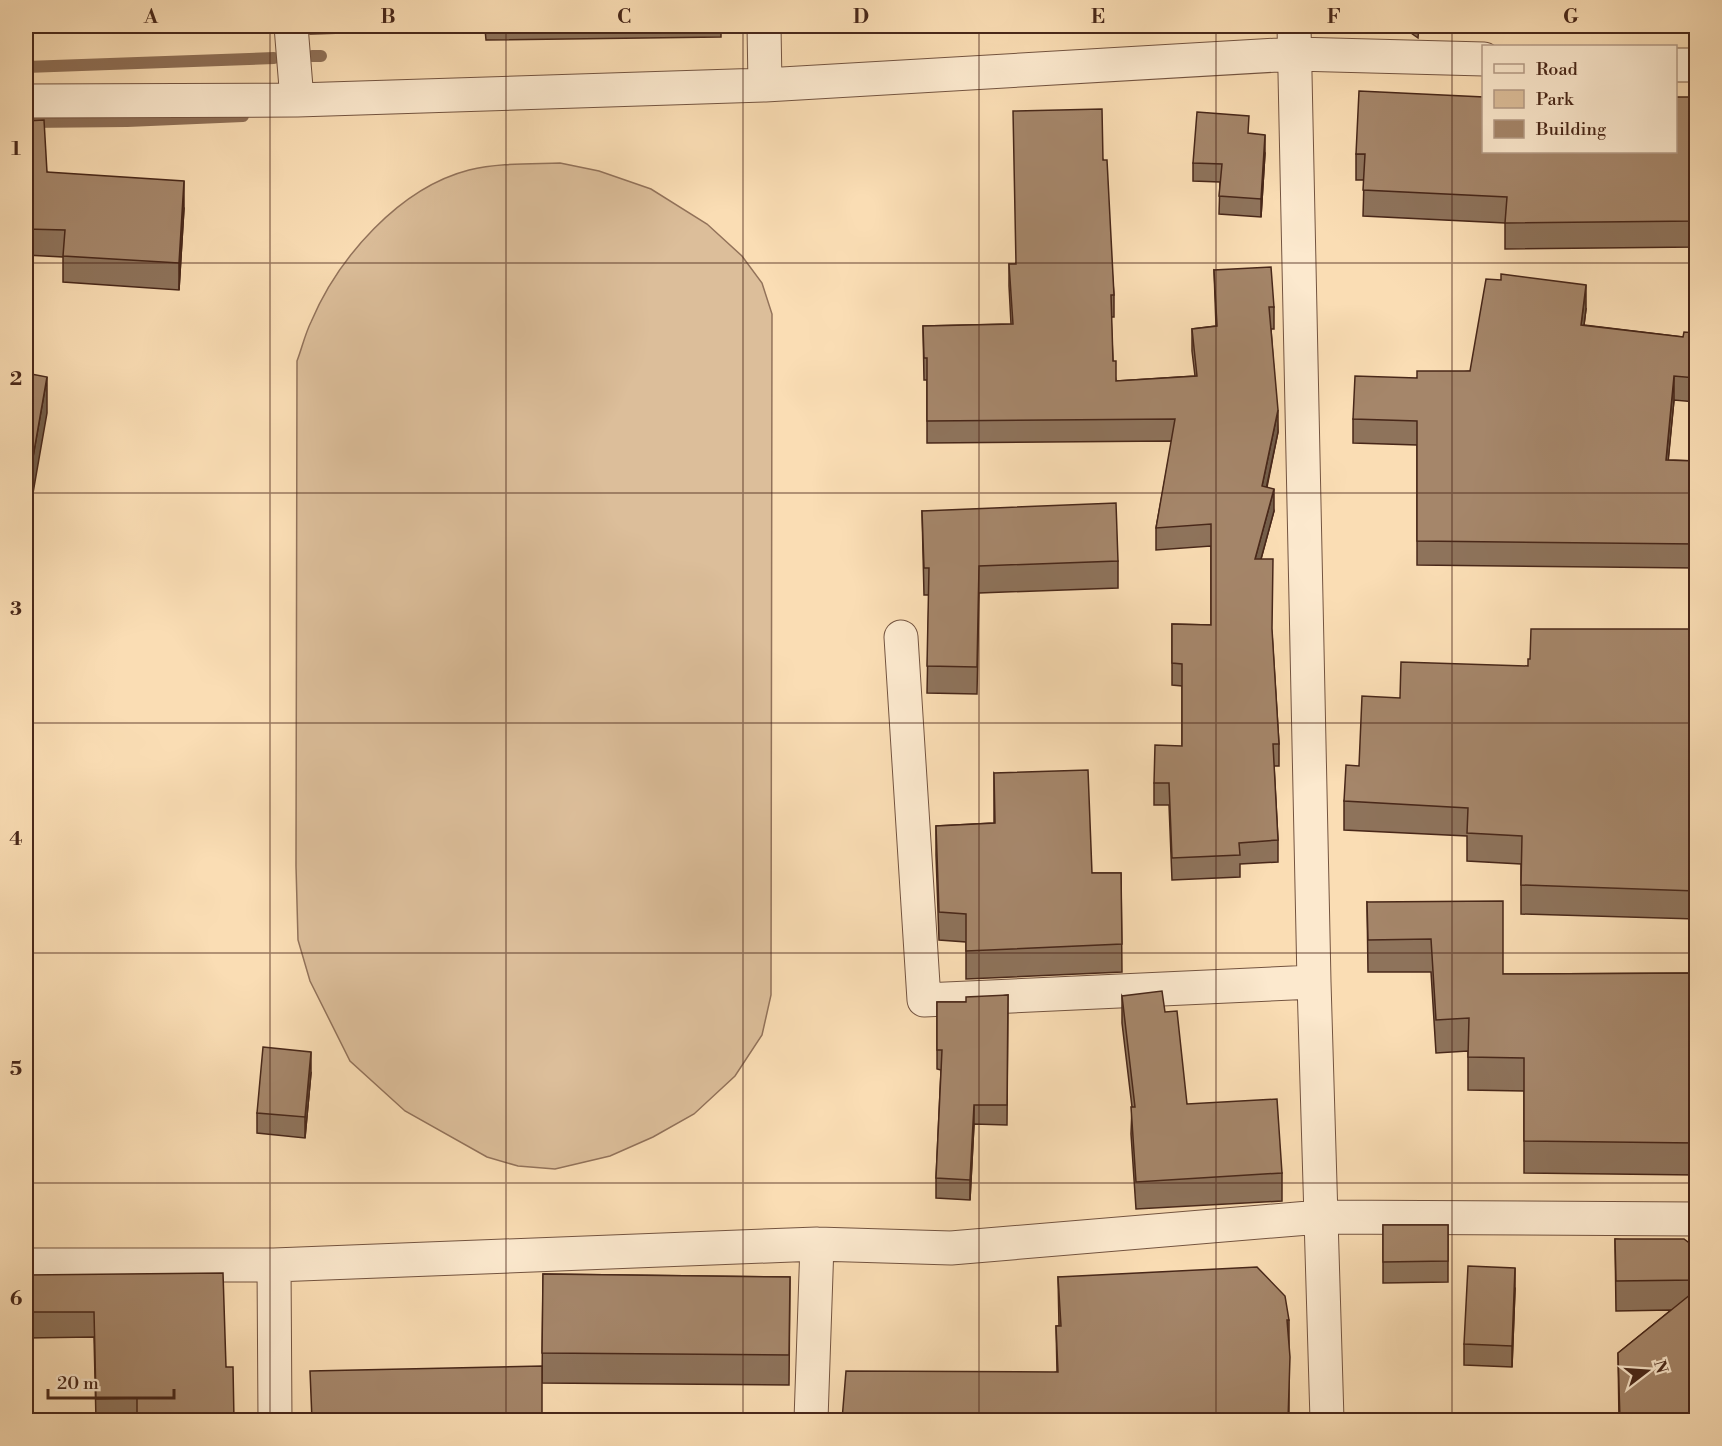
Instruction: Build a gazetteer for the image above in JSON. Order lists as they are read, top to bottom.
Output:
{
  "legend": ["Road", "Park", "Building"],
  "scale_bar": "20 m",
  "north": "right",
  "grid": {
    "columns": [
      "A",
      "B",
      "C",
      "D",
      "E",
      "F",
      "G"
    ],
    "rows": [
      "1",
      "2",
      "3",
      "4",
      "5",
      "6"
    ]
  }
}
